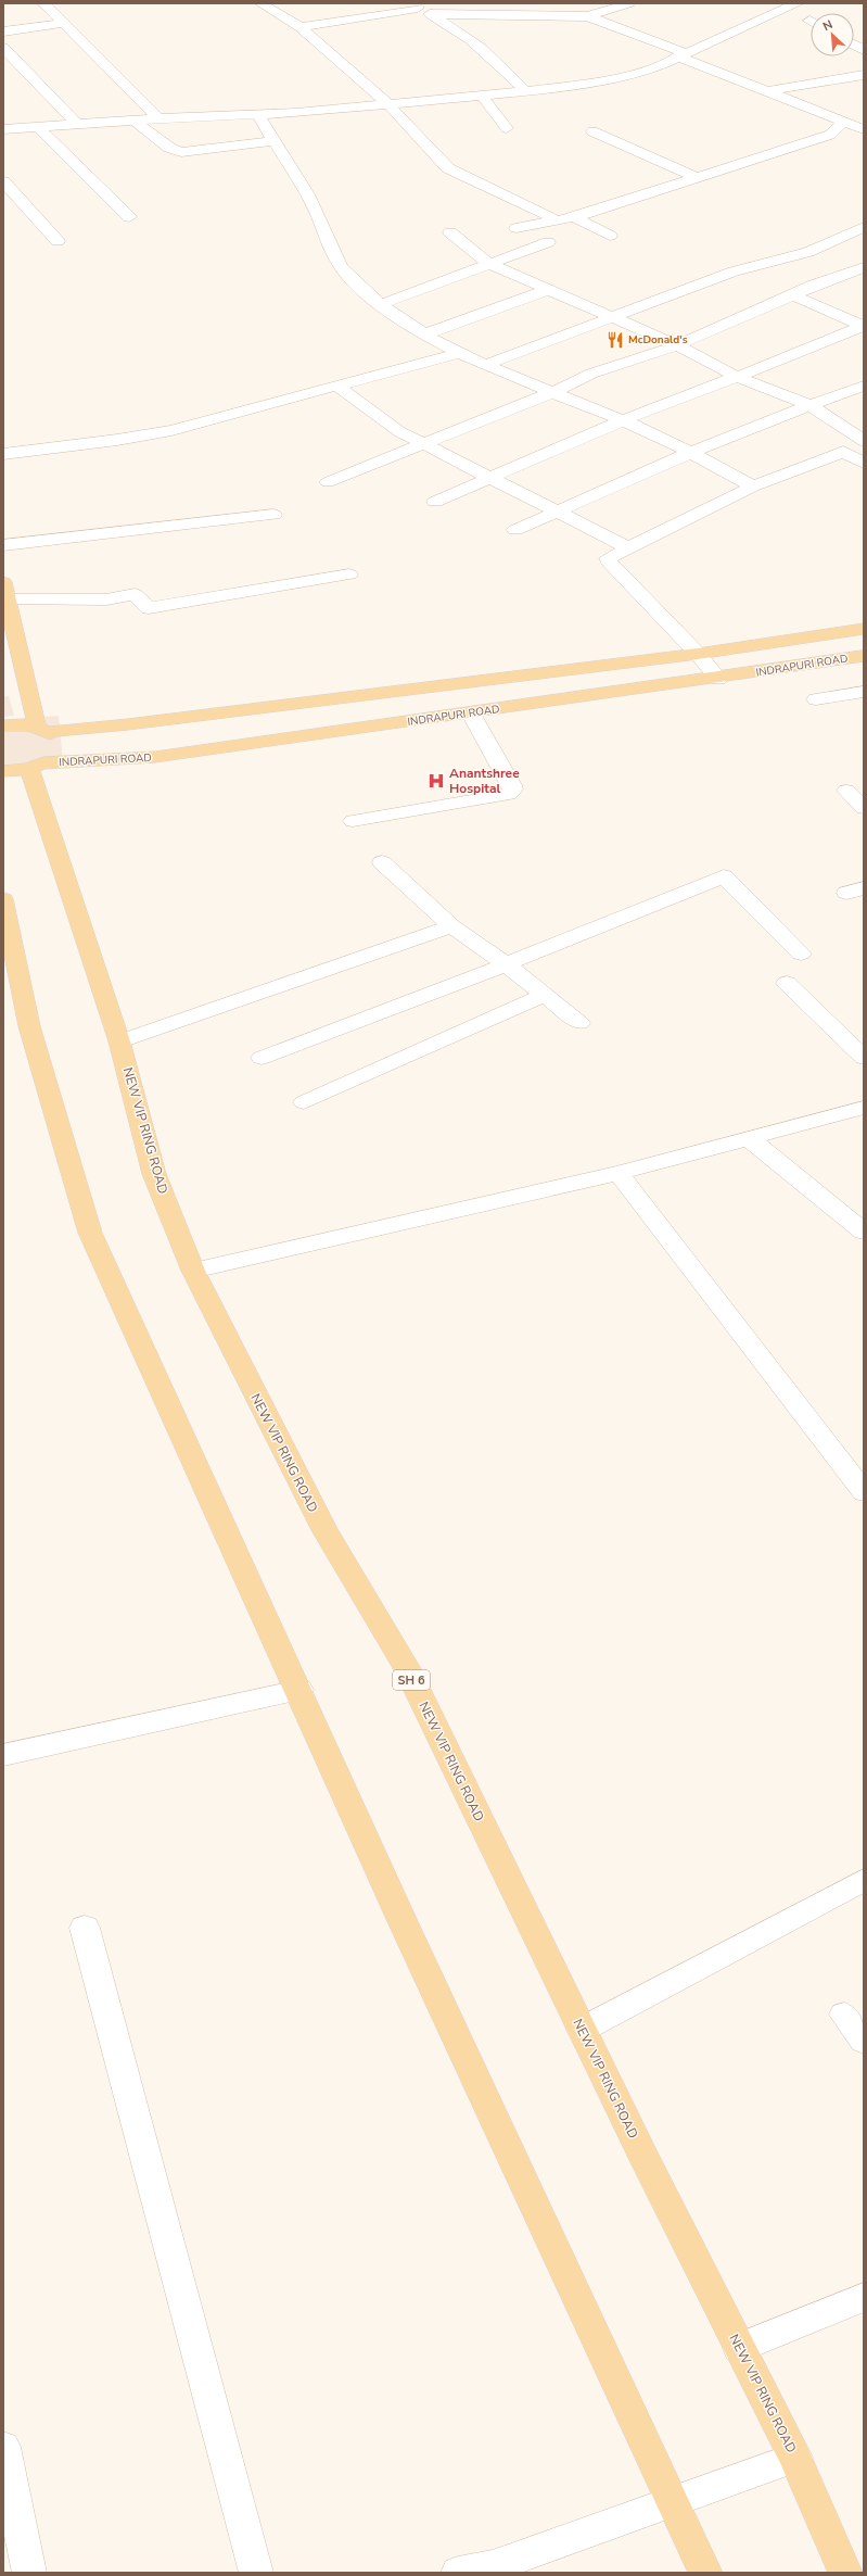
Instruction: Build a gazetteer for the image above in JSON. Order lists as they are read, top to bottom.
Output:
{
  "streets": {
    "main road": ["INDRAPURI ROAD", "NEW VIP RING ROAD", "SH 6"]
  },
  "crossings": [
    ["INDRAPURI ROAD", "NEW VIP RING ROAD"]
  ],
  "places": {
    "restaurant": ["McDonald's"],
    "hospital": ["Anantshree Hospital"]
  },
  "north": "top left"
}
